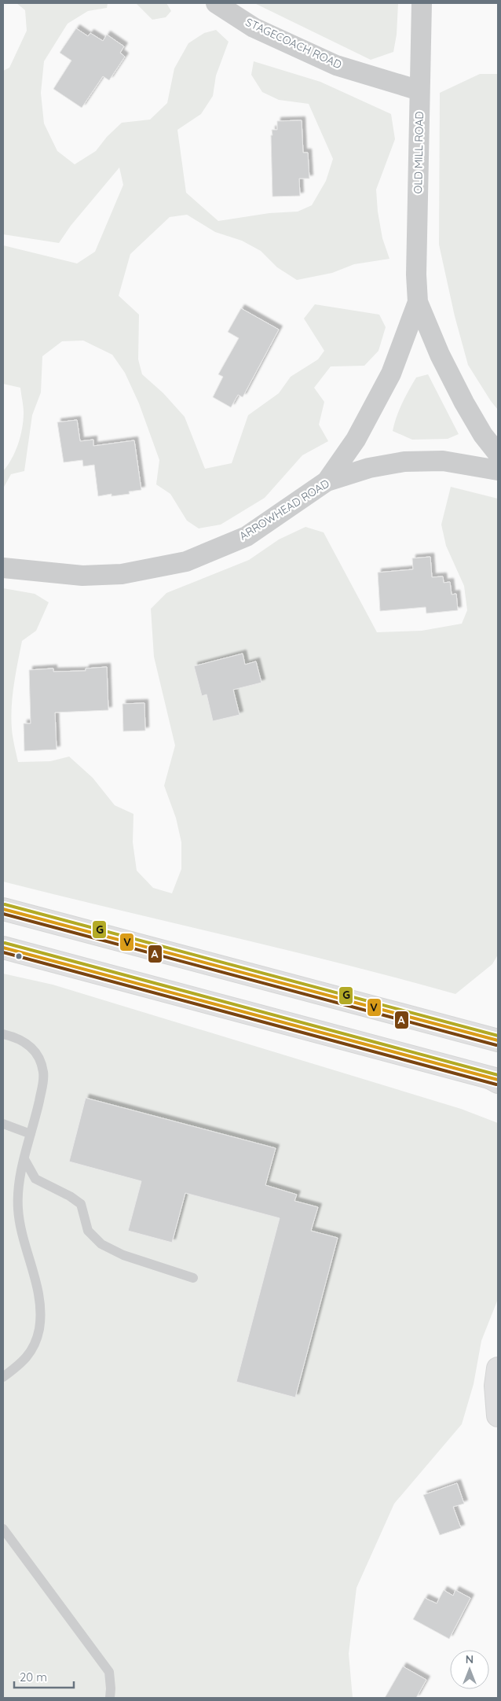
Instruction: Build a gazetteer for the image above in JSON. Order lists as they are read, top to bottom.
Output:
{
  "streets": {
    "street": ["STAGECOACH ROAD", "OLD MILL ROAD", "ARROWHEAD ROAD"]
  },
  "crossings": [
    ["STAGECOACH ROAD", "OLD MILL ROAD"],
    ["OLD MILL ROAD", "ARROWHEAD ROAD"]
  ],
  "lines": ["transit line G", "transit line V", "transit line A"],
  "scale_bar": "20 m",
  "north": "top"
}
